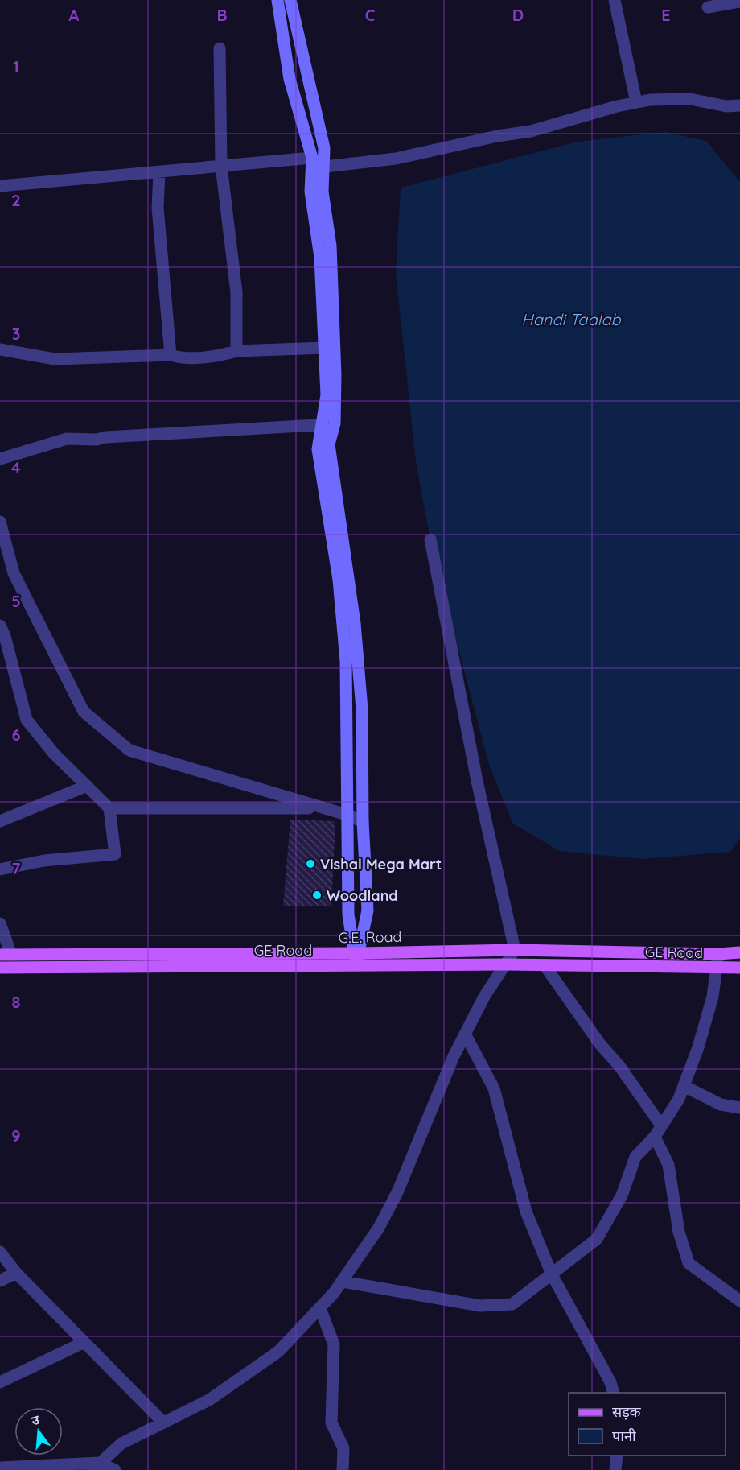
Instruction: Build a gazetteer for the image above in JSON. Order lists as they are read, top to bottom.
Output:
{
  "streets": {
    "main road": ["G.E. Road", "GE Road"]
  },
  "crossings": [
    ["G.E. Road", "GE Road"]
  ],
  "water": ["Handi Taalab"],
  "places": ["Vishal Mega Mart", "Woodland"],
  "legend": ["सड़क", "पानी"],
  "north": "top",
  "grid": {
    "columns": [
      "A",
      "B",
      "C",
      "D",
      "E"
    ],
    "rows": [
      "1",
      "2",
      "3",
      "4",
      "5",
      "6",
      "7",
      "8",
      "9"
    ]
  }
}
